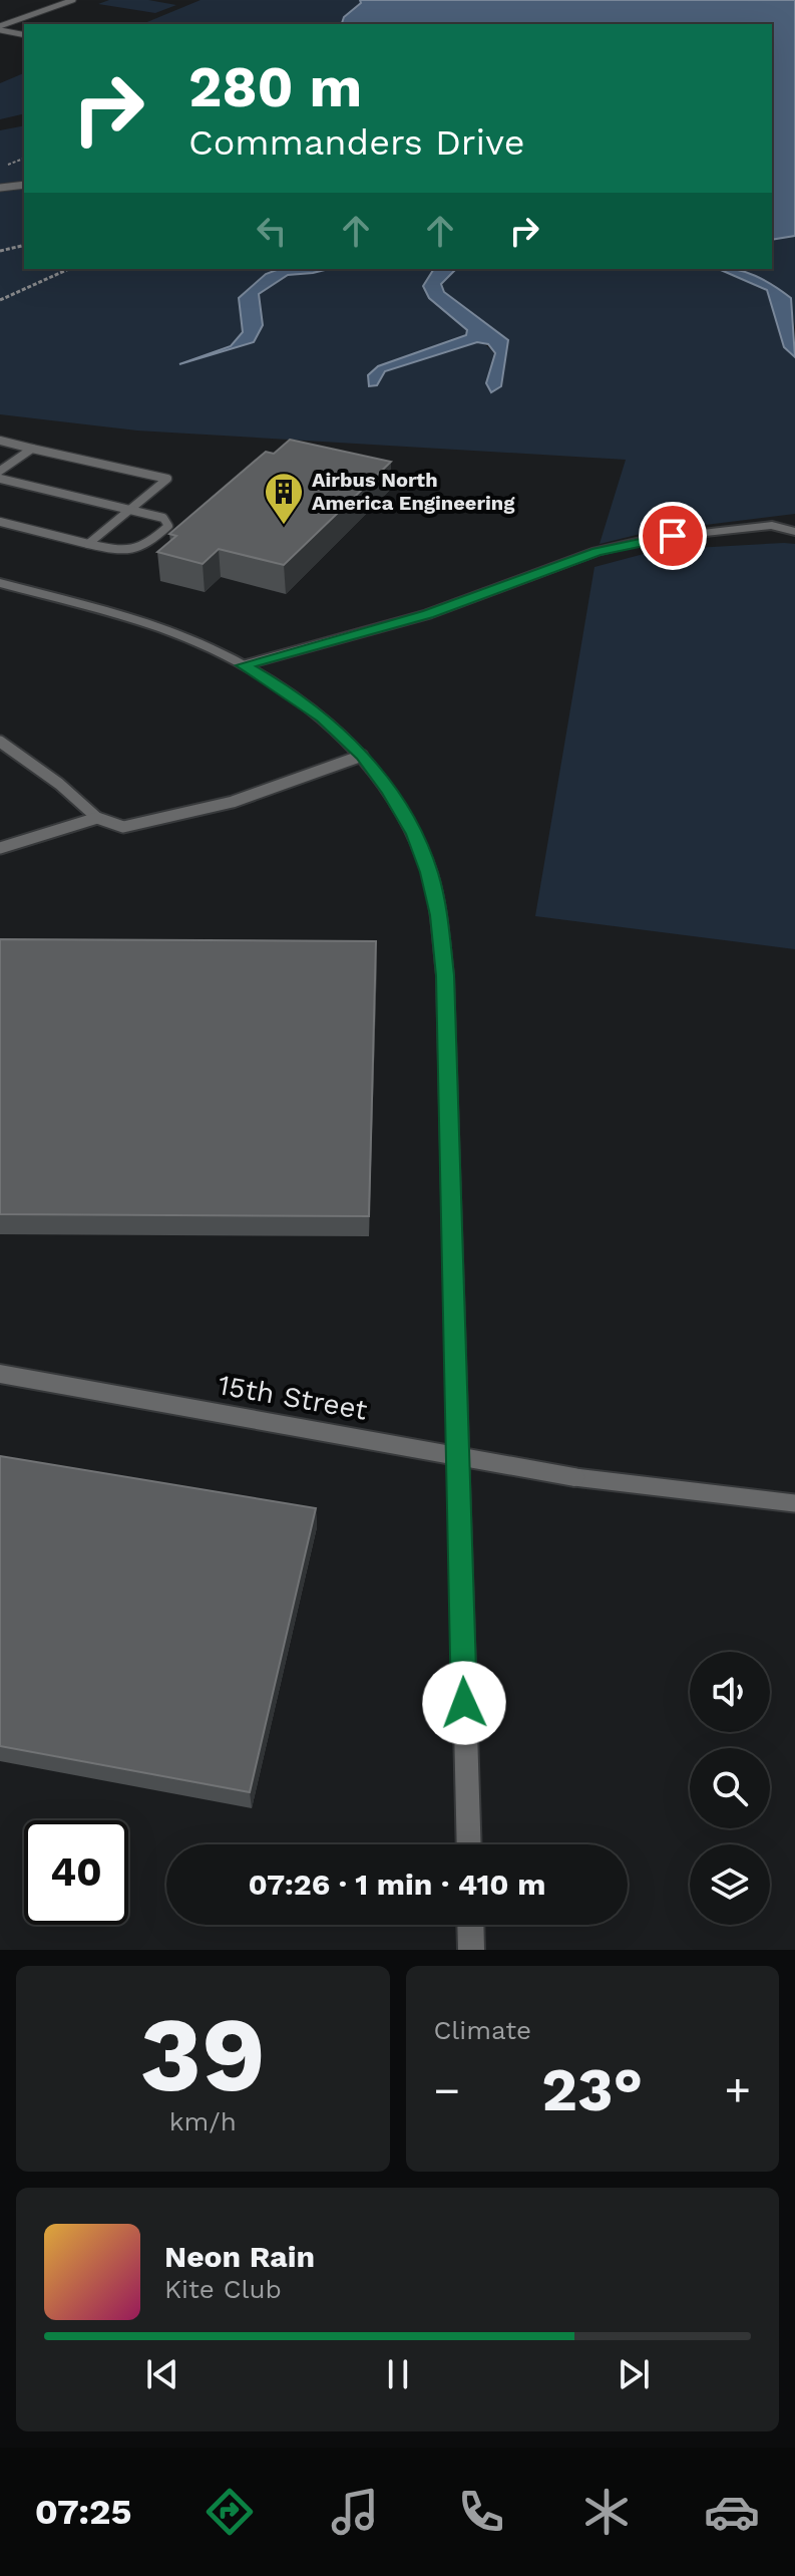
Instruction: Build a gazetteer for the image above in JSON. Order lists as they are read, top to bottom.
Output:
{
  "streets": {
    "street": ["15th Street"]
  },
  "places": {
    "building": ["Airbus North America Engineering"]
  },
  "page": {
    "turn": ["280 m", "Commanders Drive"],
    "limit": "40",
    "trip": "07:26 · 1 min · 410 m",
    "tile": [
      ["39", "km/h"],
      "Climate"
    ],
    "heat": ["−", "23°", "+"],
    "song": ["Neon Rain", "Kite Club"],
    "tabs": "07:25"
  }
}
